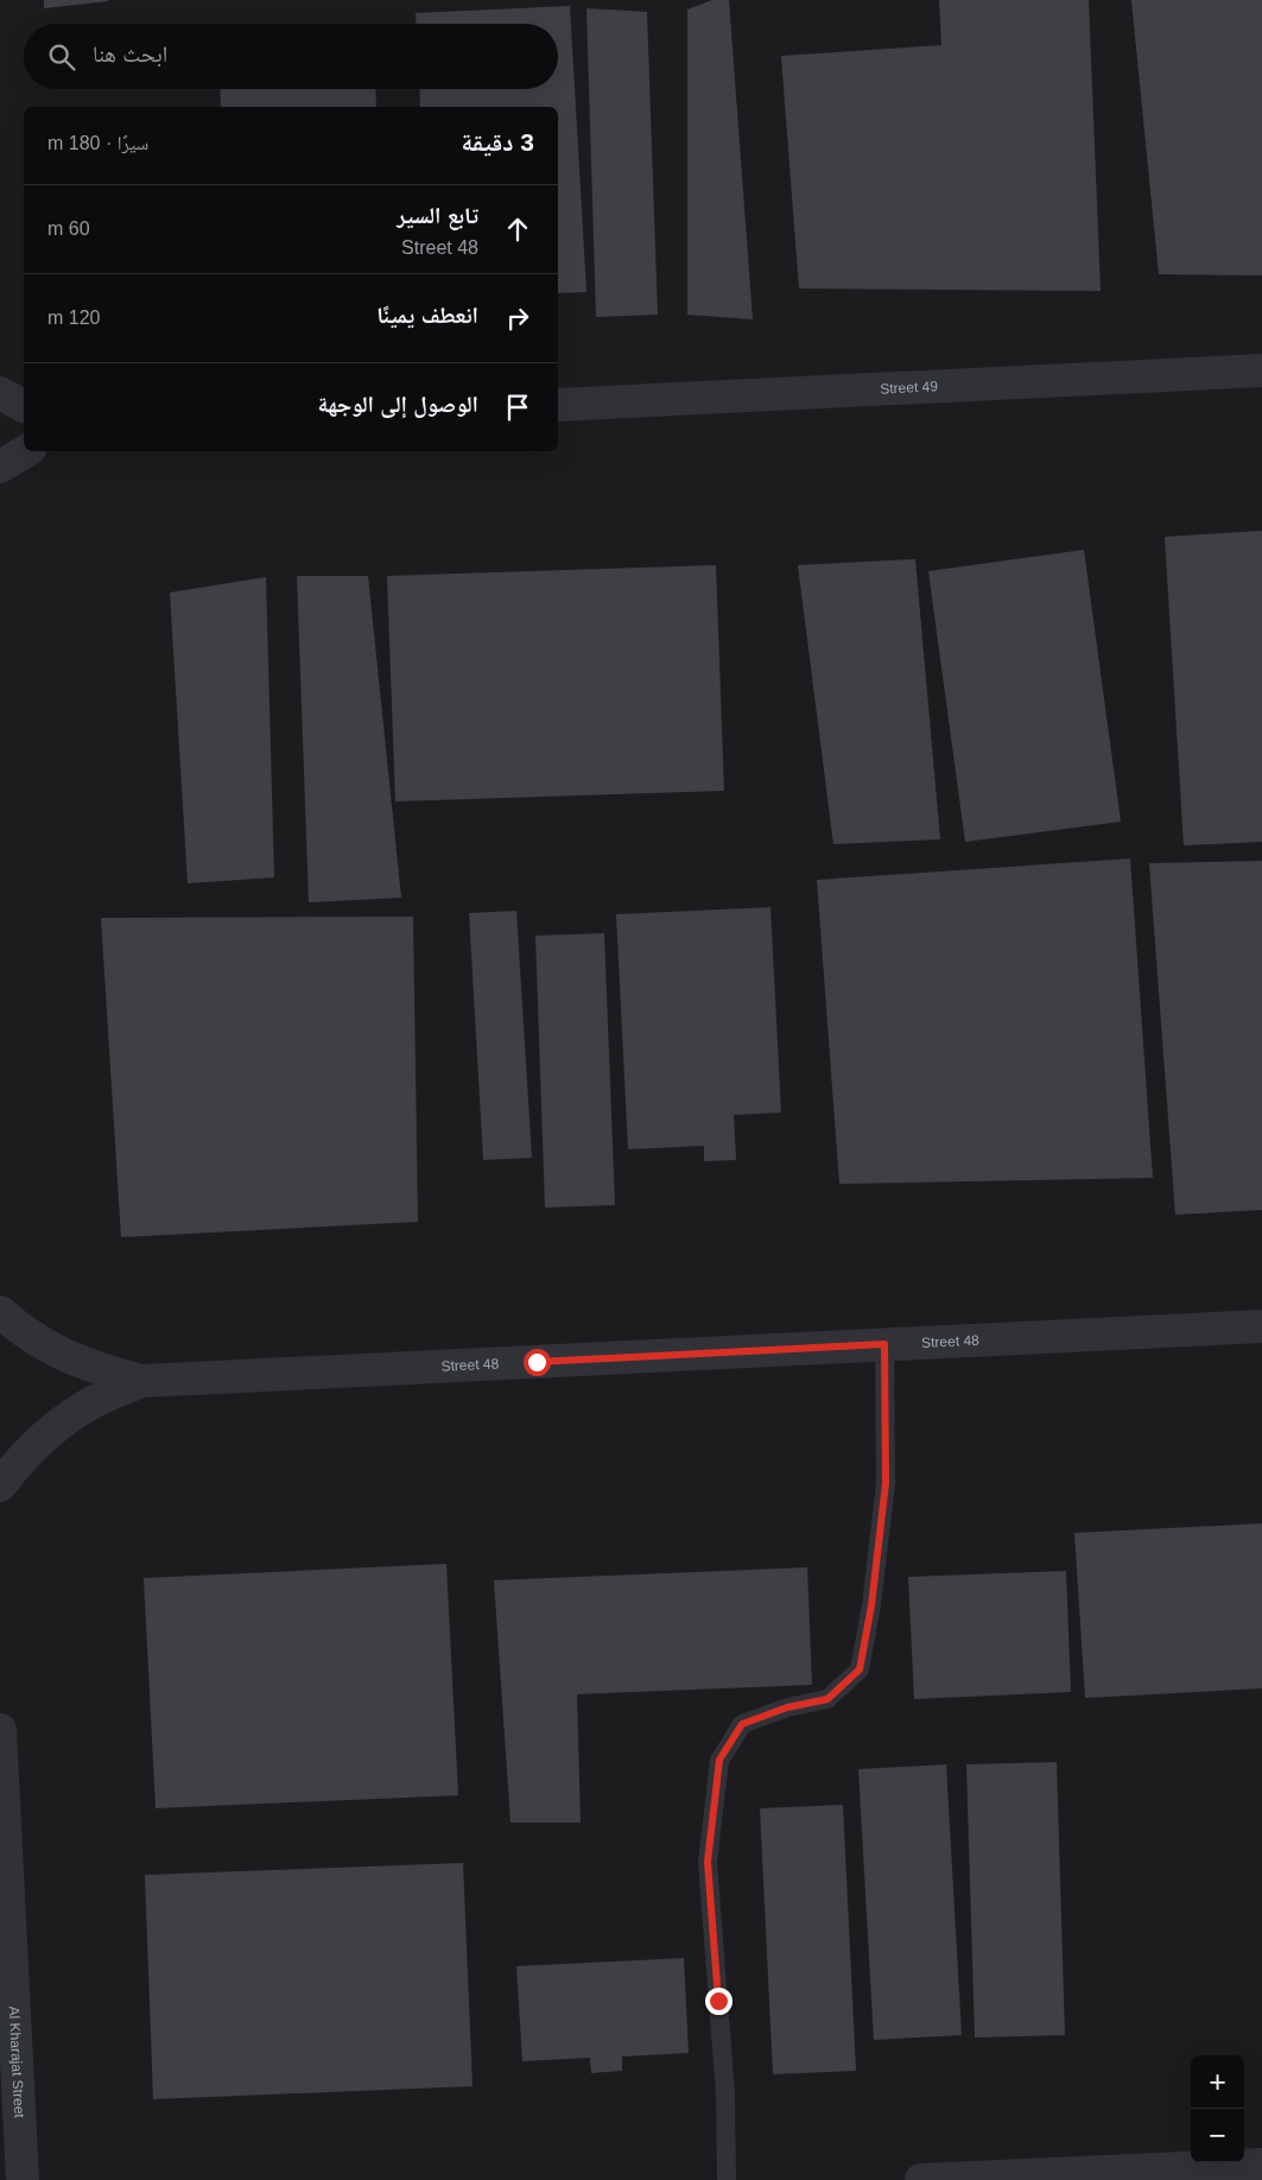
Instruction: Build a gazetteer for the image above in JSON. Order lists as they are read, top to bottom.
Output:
{
  "streets": {
    "street": ["Street 49", "Street 48", "Al Kharajat Street"]
  },
  "page": {
    "search": "ابحث هنا",
    "heading": ["3 دقيقة", "سيرًا · 180 m"],
    "list": [
      ["تابع السير", "Street 48", "60 m"],
      ["انعطف يمينًا", "120 m"],
      "الوصول إلى الوجهة"
    ],
    "map_buttons": ["+", "−"]
  }
}
